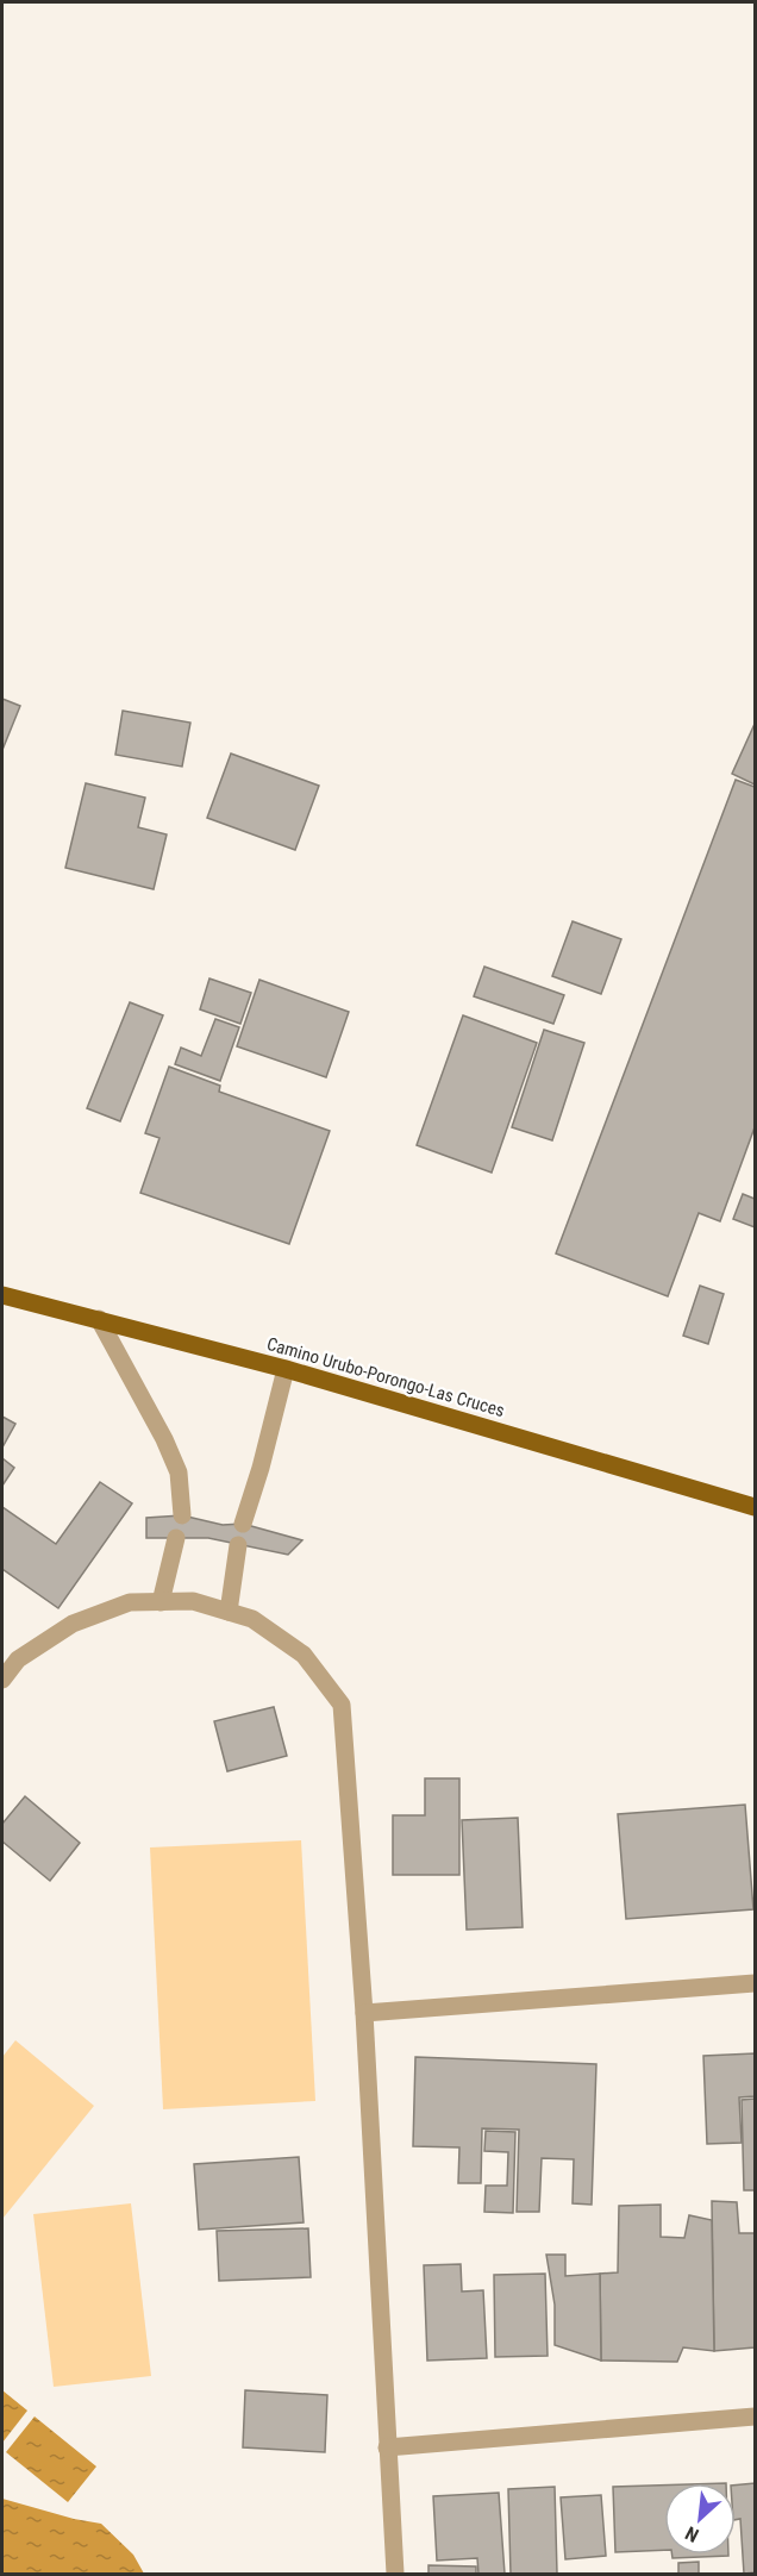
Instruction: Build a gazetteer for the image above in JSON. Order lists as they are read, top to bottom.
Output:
{
  "streets": {
    "main road": ["Camino Urubo-Porongo-Las Cruces"]
  },
  "north": "bottom left"
}
